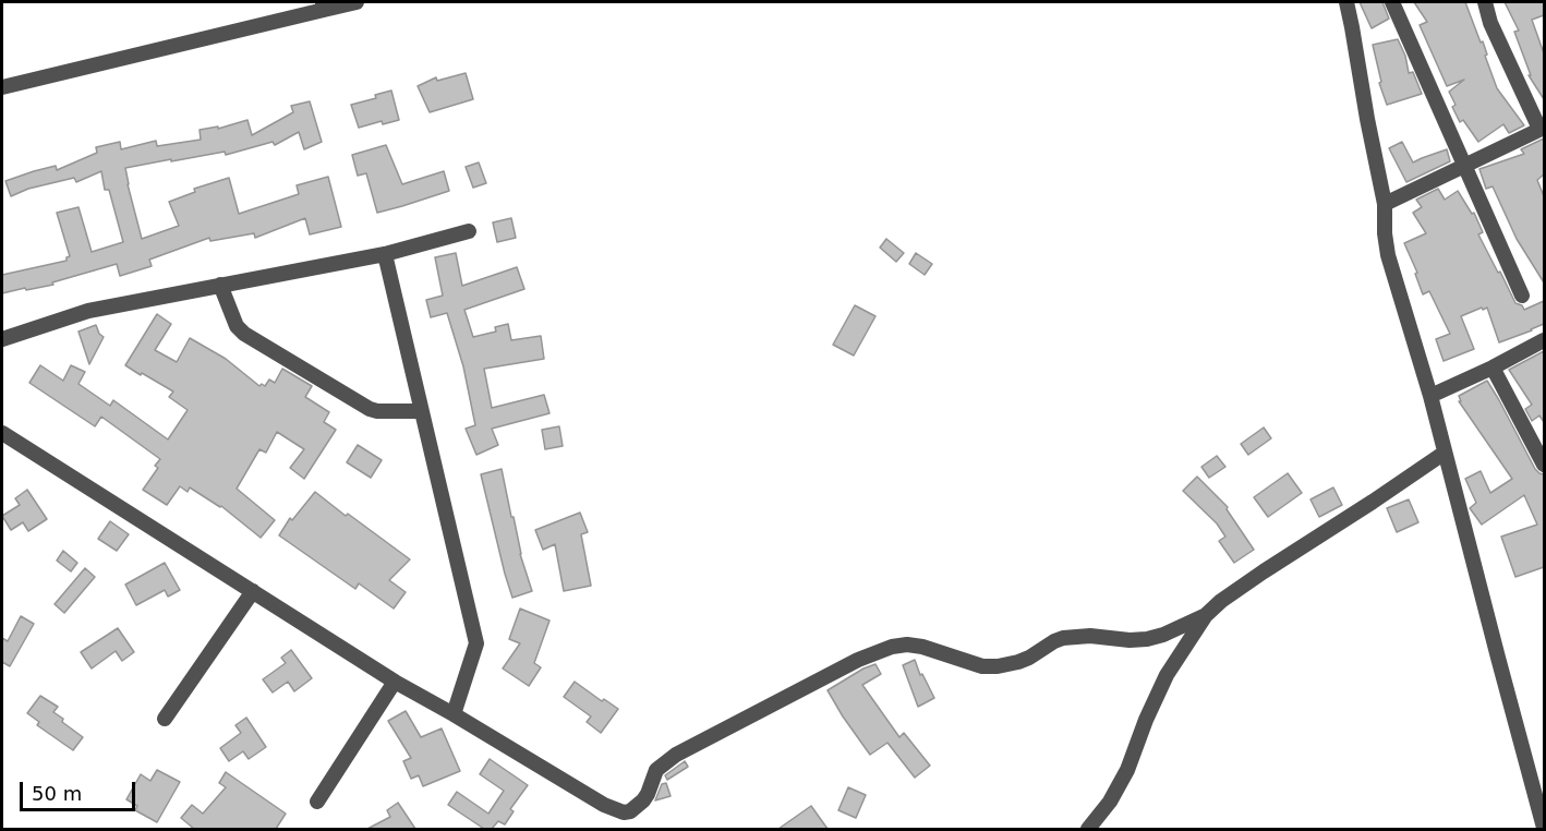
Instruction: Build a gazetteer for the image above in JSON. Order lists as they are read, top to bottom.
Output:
{
  "scale_bar": "50 m"
}
